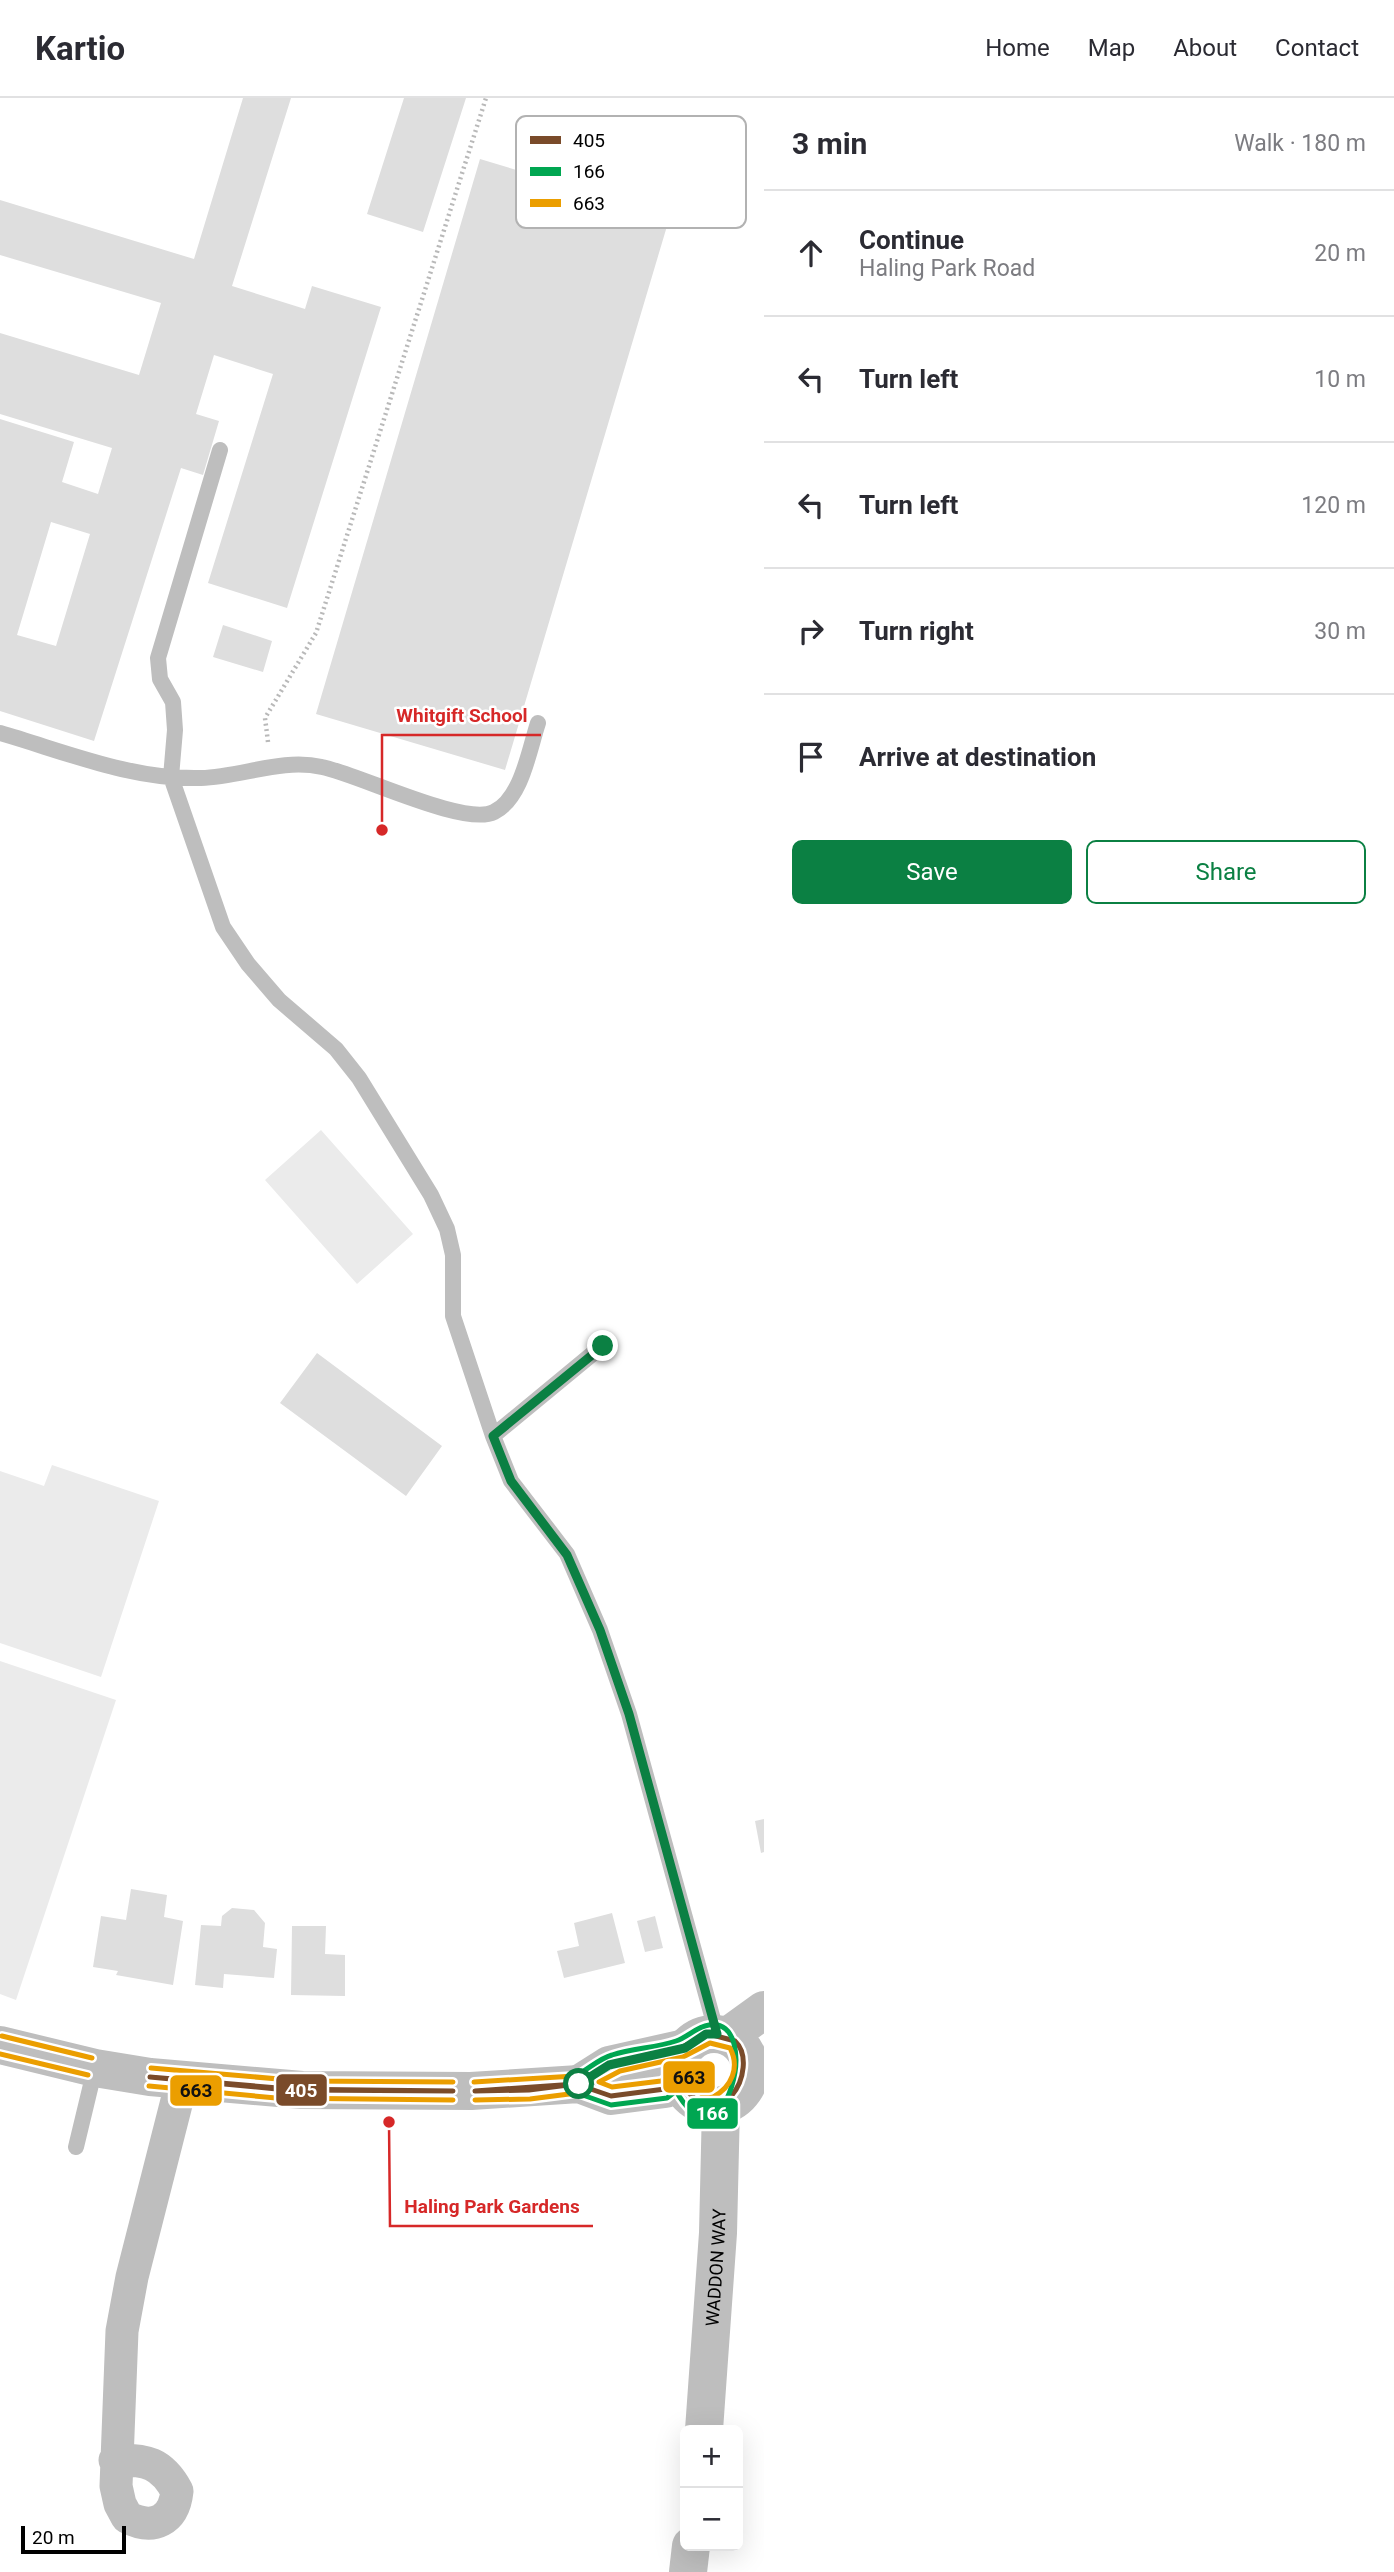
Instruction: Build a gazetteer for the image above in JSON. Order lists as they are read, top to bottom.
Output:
{
  "streets": {
    "street": ["WADDON WAY"]
  },
  "places": ["Whitgift School", "Haling Park Gardens"],
  "lines": ["transit line 166", "transit line 405", "transit line 663"],
  "legend": ["405", "166", "663"],
  "scale_bar": "20 m",
  "page": {
    "header": "Kartio",
    "nav": [
      "Home",
      "Map",
      "About",
      "Contact"
    ],
    "heading": ["3 min", "Walk · 180 m"],
    "list": [
      ["Continue", "Haling Park Road", "20 m"],
      ["Turn left", "10 m"],
      ["Turn left", "120 m"],
      ["Turn right", "30 m"],
      "Arrive at destination"
    ],
    "buttons": ["Save", "Share"],
    "map_buttons": ["+", "−"],
    "scale": "20 m"
  }
}
